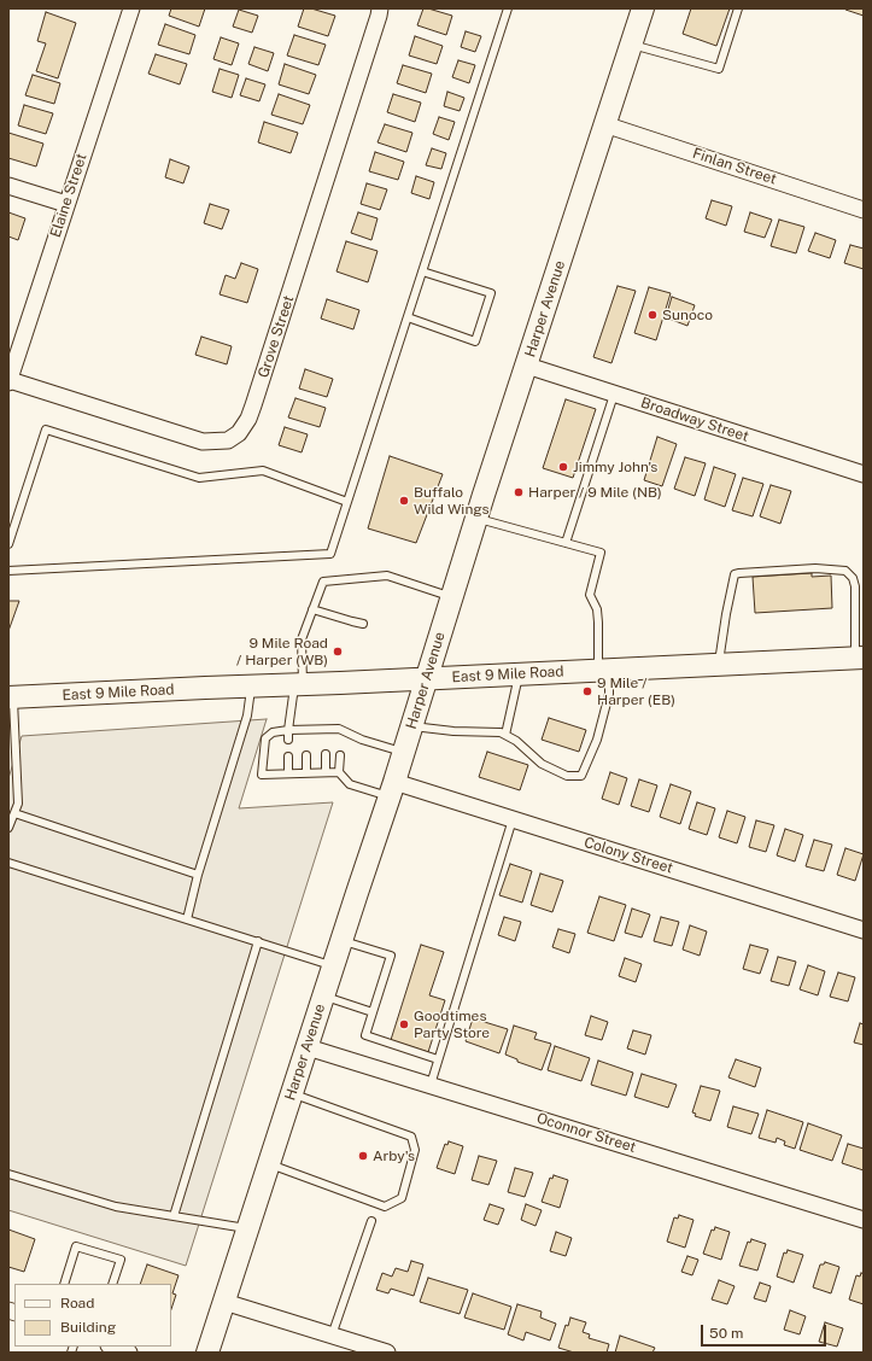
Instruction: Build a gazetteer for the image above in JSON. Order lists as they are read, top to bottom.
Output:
{
  "streets": {
    "main road": ["Harper Avenue", "East 9 Mile Road"],
    "street": [
      "Finlan Street",
      "Elaine Street",
      "Grove Street",
      "Broadway Street",
      "Colony Street",
      "Oconnor Street"
    ]
  },
  "crossings": [
    ["Finlan Street", "Harper Avenue"],
    ["Elaine Street", "Grove Street"],
    ["Harper Avenue", "Broadway Street"],
    ["Harper Avenue", "East 9 Mile Road"],
    ["Harper Avenue", "Colony Street"],
    ["Harper Avenue", "Oconnor Street"]
  ],
  "places": [
    "Sunoco",
    "Jimmy John's",
    "Harper / 9 Mile (NB)",
    "Buffalo Wild Wings",
    "9 Mile Road / Harper (WB)",
    "9 Mile / Harper (EB)",
    "Goodtimes Party Store",
    "Arby's"
  ],
  "legend": ["Road", "Building"],
  "scale_bar": "50 m"
}
